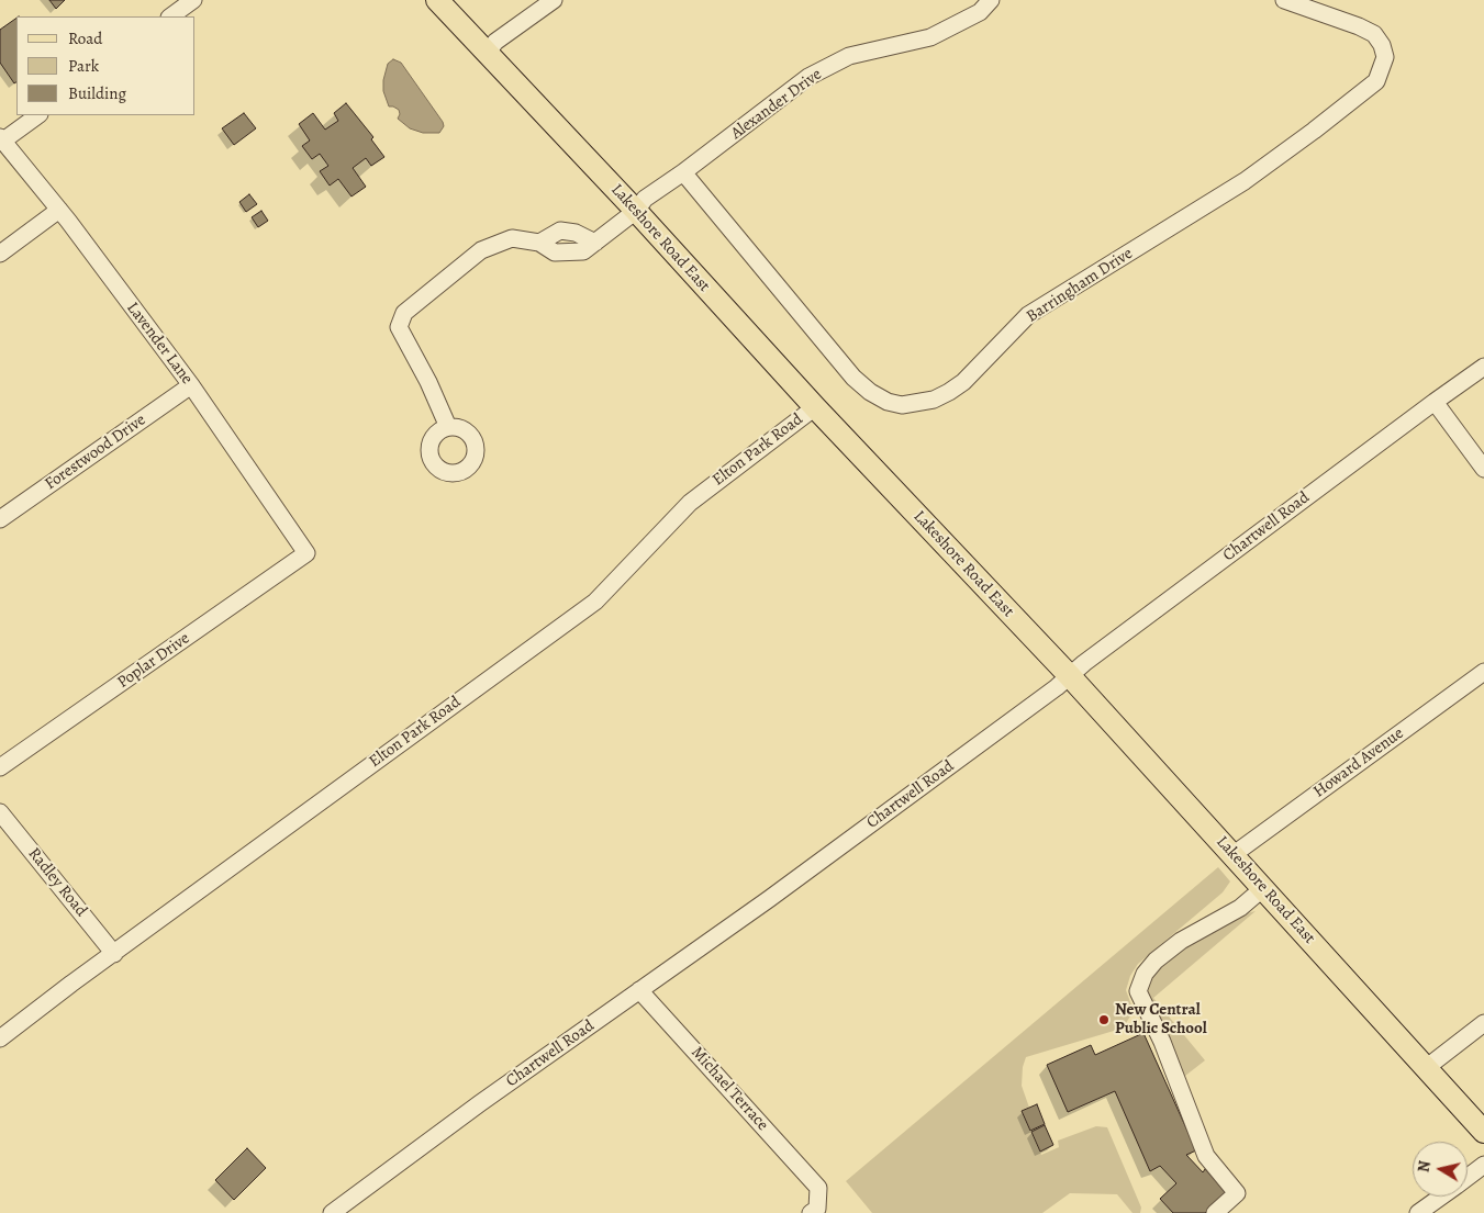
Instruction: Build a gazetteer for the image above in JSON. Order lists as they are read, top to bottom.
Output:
{
  "streets": {
    "main road": ["Lakeshore Road East"],
    "street": [
      "Alexander Drive",
      "Barringham Drive",
      "Lavender Lane",
      "Elton Park Road",
      "Forestwood Drive",
      "Chartwell Road",
      "Poplar Drive",
      "Howard Avenue",
      "Radley Road",
      "Michael Terrace"
    ]
  },
  "crossings": [
    ["Alexander Drive", "Lakeshore Road East"],
    ["Alexander Drive", "Barringham Drive"],
    ["Lakeshore Road East", "Elton Park Road"],
    ["Lakeshore Road East", "Chartwell Road"],
    ["Lakeshore Road East", "Howard Avenue"],
    ["Lavender Lane", "Forestwood Drive"],
    ["Lavender Lane", "Poplar Drive"],
    ["Elton Park Road", "Radley Road"],
    ["Chartwell Road", "Michael Terrace"]
  ],
  "places": ["New Central Public School"],
  "legend": ["Road", "Park", "Building"],
  "north": "left"
}
